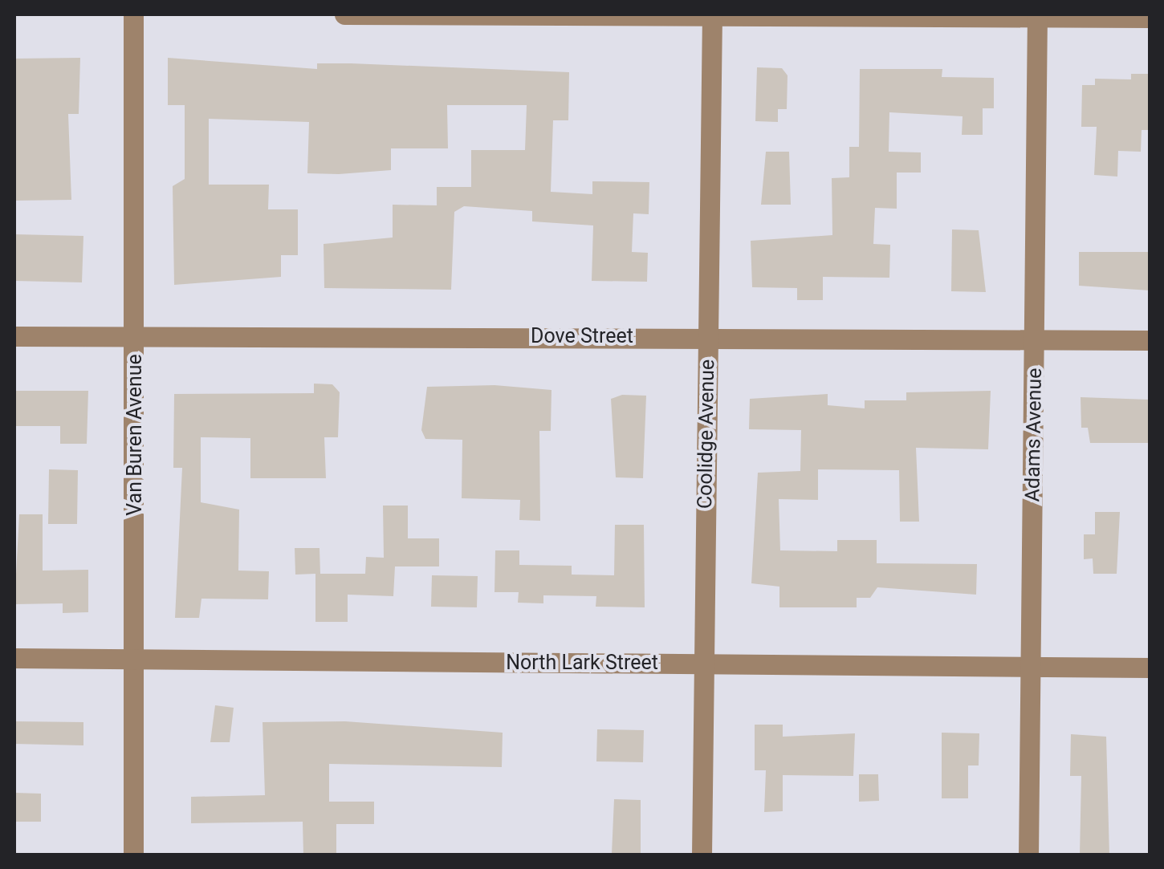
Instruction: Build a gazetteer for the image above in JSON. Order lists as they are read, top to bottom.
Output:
{
  "streets": {
    "street": [
      "Dove Street",
      "Coolidge Avenue",
      "Van Buren Avenue",
      "Adams Avenue",
      "North Lark Street"
    ]
  },
  "crossings": [
    ["Dove Street", "Coolidge Avenue"],
    ["Dove Street", "Van Buren Avenue"],
    ["Dove Street", "Adams Avenue"],
    ["Coolidge Avenue", "North Lark Street"],
    ["Van Buren Avenue", "North Lark Street"],
    ["Adams Avenue", "North Lark Street"]
  ]
}
